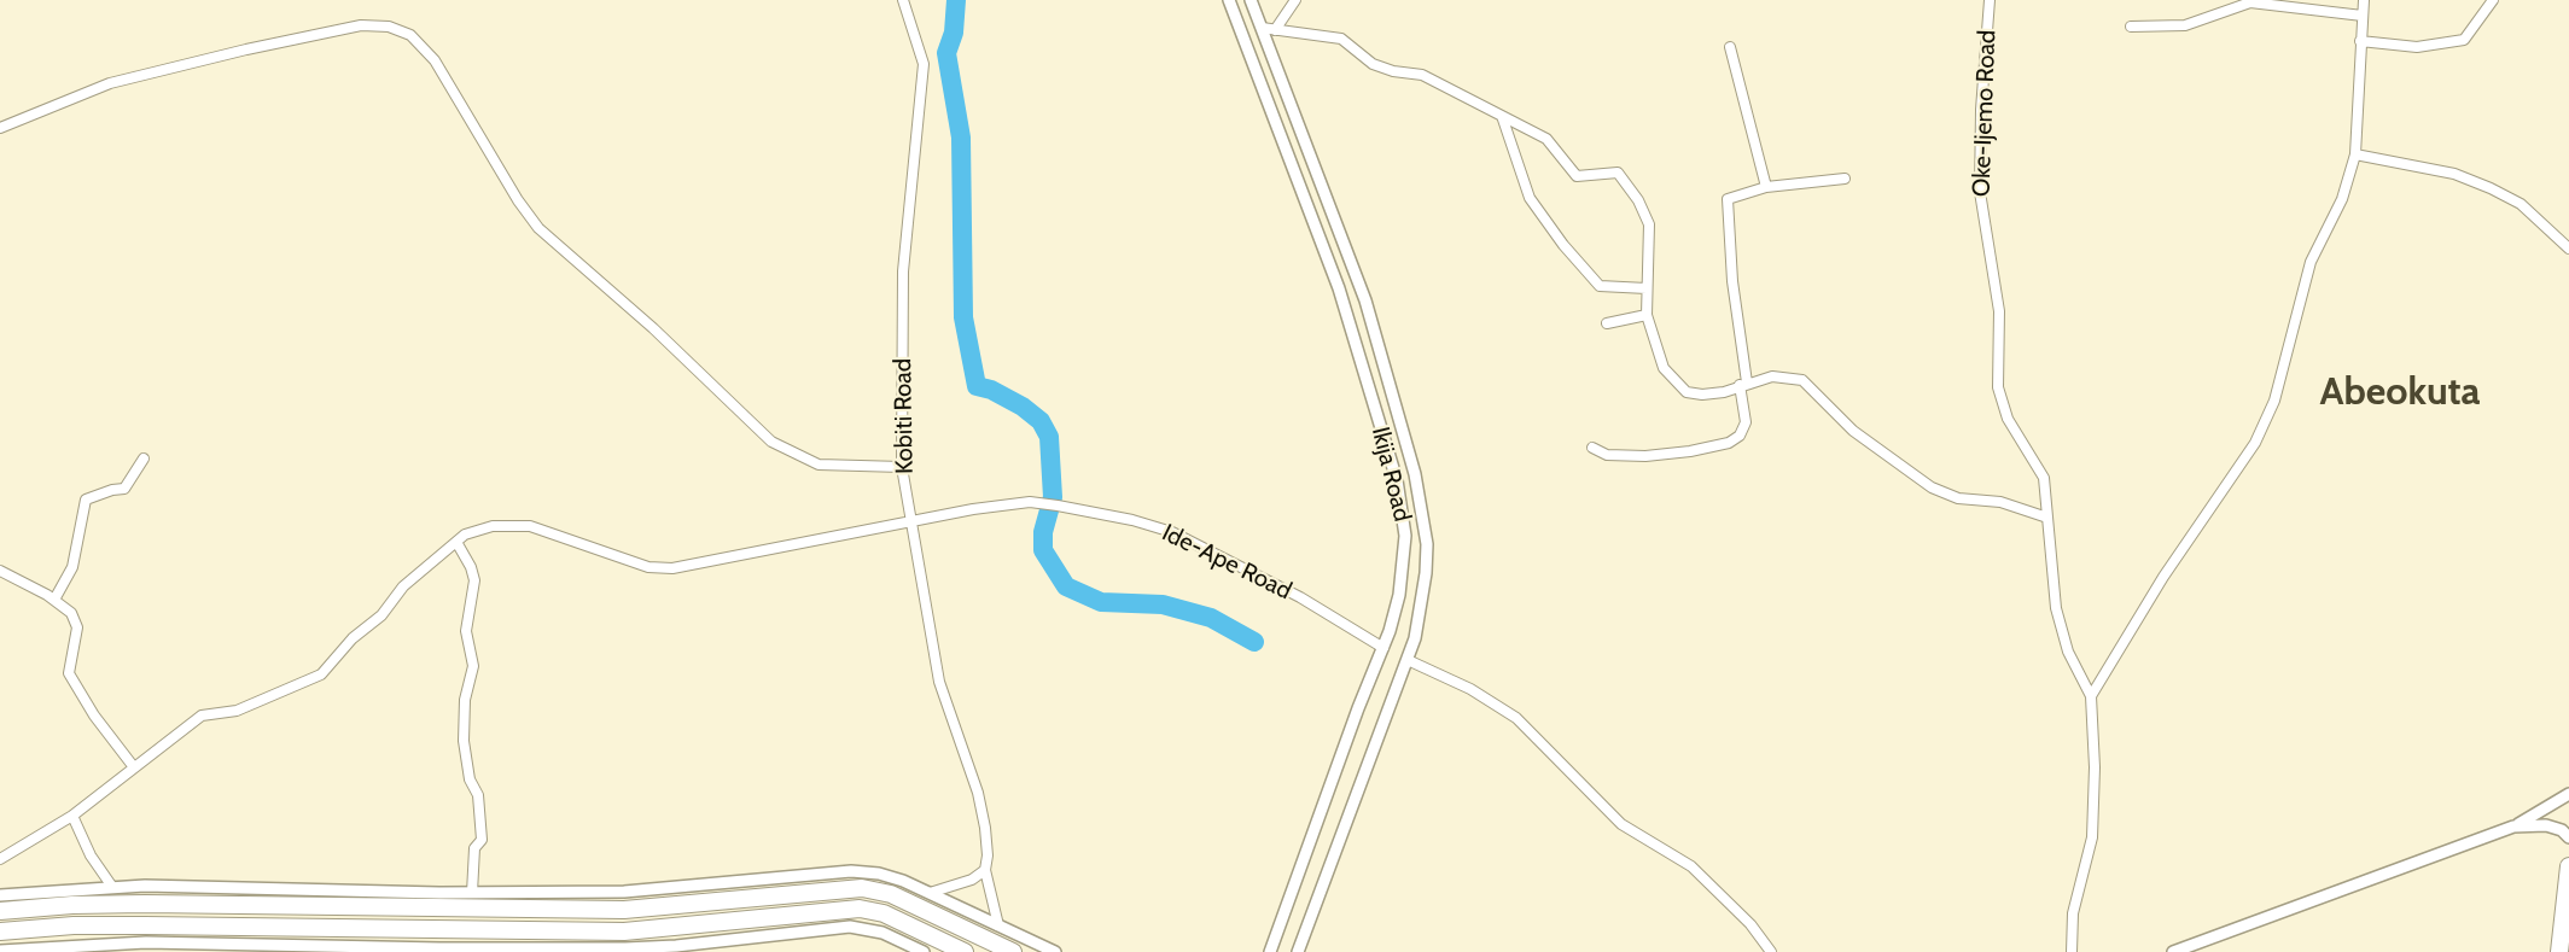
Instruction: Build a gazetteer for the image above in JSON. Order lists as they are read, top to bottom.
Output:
{
  "streets": {
    "street": [
      "Oke-Ijemo Road",
      "Kobiti Road",
      "Ikija Road",
      "Ide-Ape Road"
    ]
  },
  "crossings": [
    ["Kobiti Road", "Ide-Ape Road"],
    ["Ikija Road", "Ide-Ape Road"]
  ],
  "districts": ["Abeokuta"]
}
